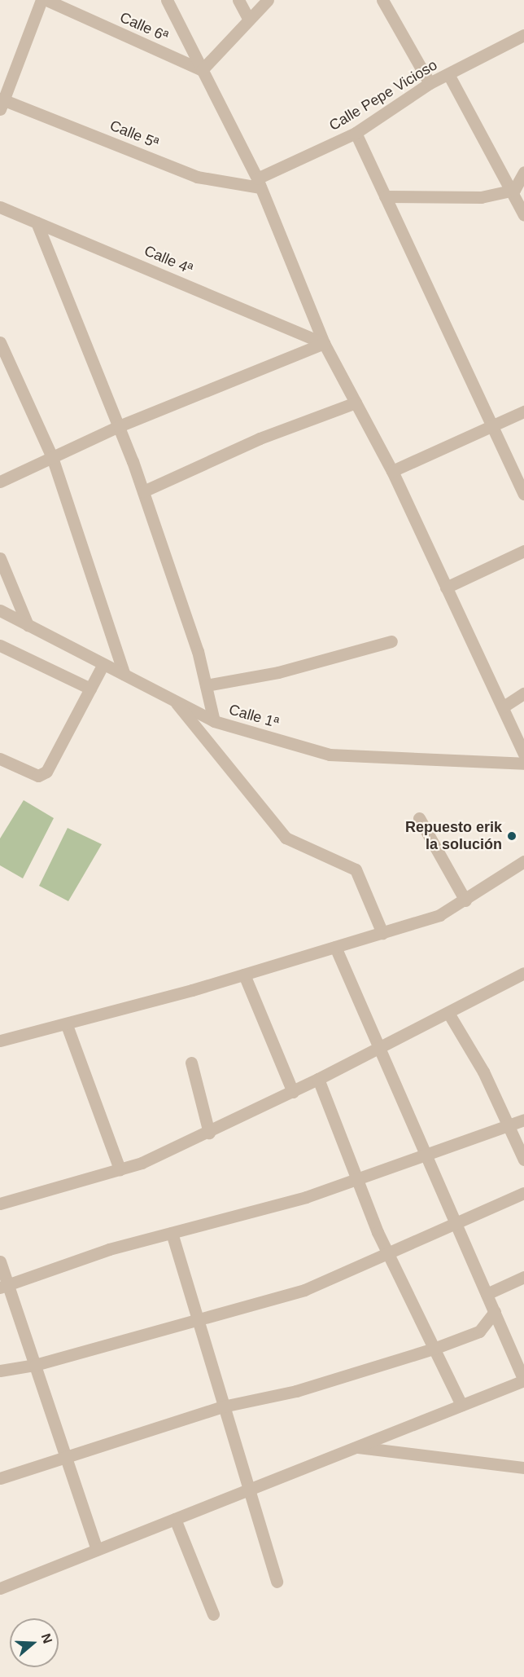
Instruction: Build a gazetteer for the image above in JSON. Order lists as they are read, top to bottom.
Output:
{
  "streets": {
    "street": [
      "Calle 6ª",
      "Calle Pepe Vicioso",
      "Calle 5ª",
      "Calle 4ª",
      "Calle 1ª"
    ]
  },
  "crossings": [
    ["Calle Pepe Vicioso", "Calle 5ª"]
  ],
  "places": ["Repuesto erik la solución"],
  "north": "right"
}
